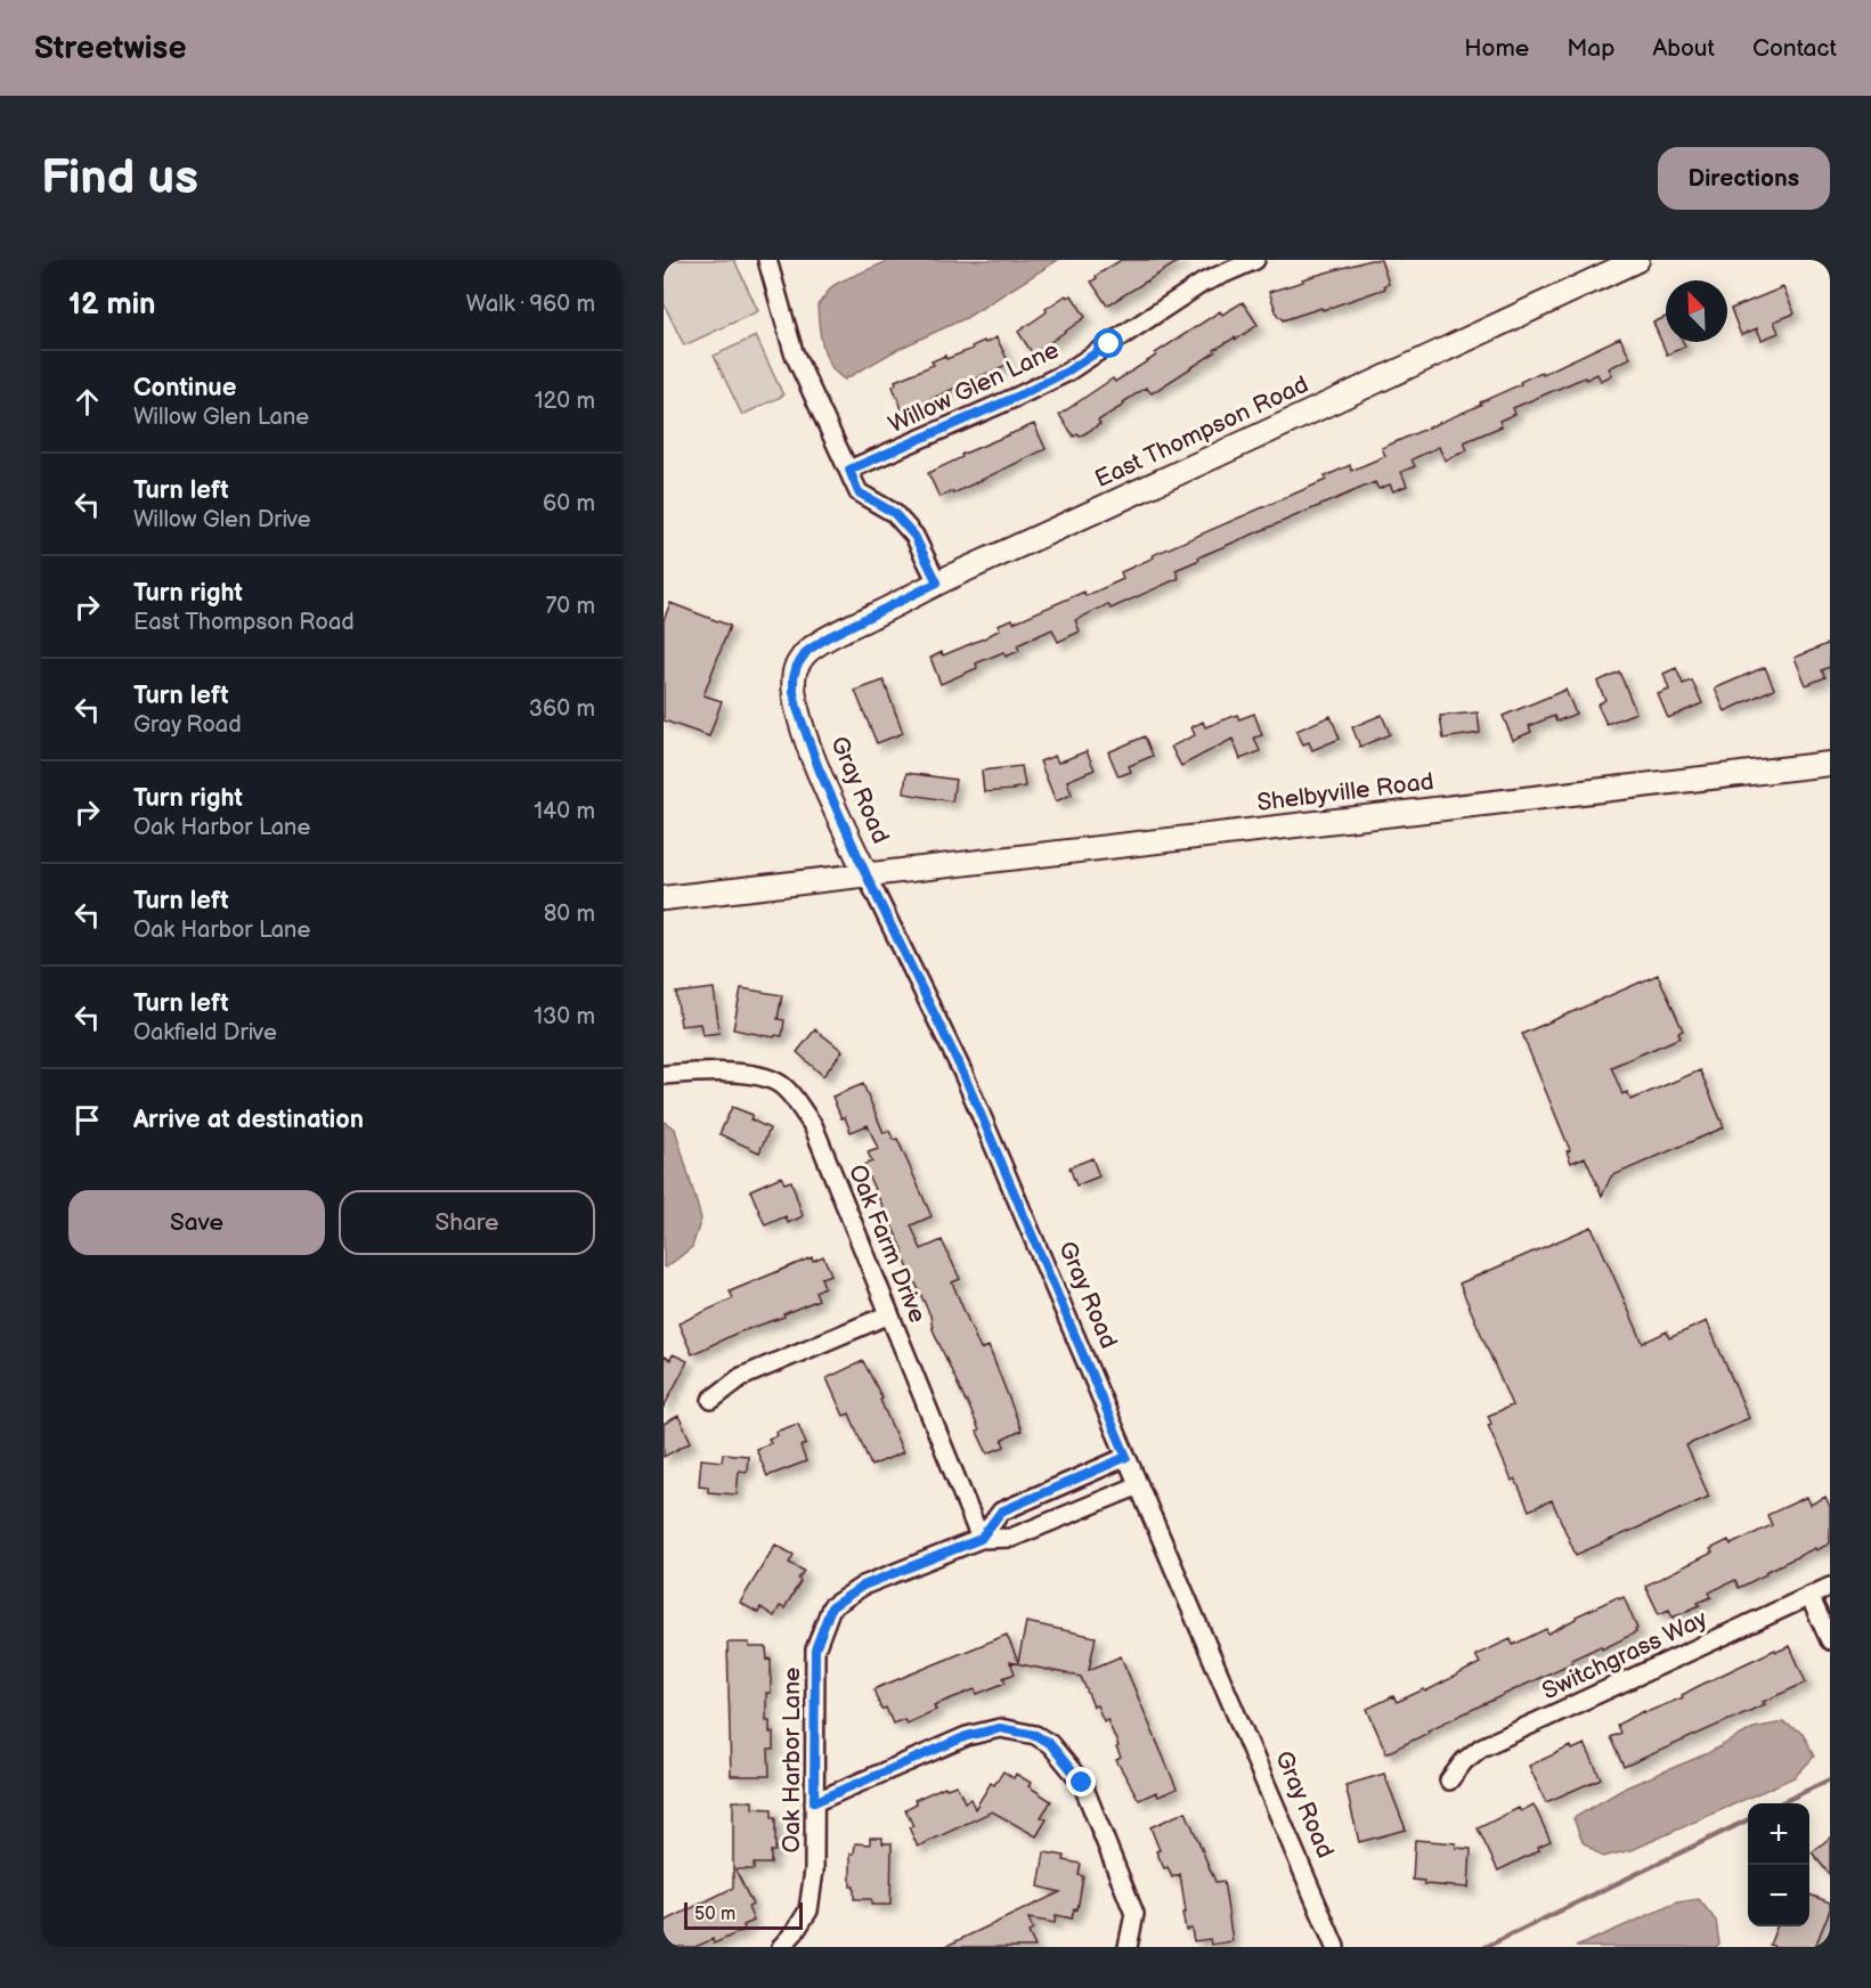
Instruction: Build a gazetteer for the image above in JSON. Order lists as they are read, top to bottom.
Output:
{
  "streets": {
    "main road": ["East Thompson Road", "Gray Road", "Shelbyville Road"],
    "street": [
      "Willow Glen Lane",
      "Oak Farm Drive",
      "Switchgrass Way",
      "Oak Harbor Lane"
    ]
  },
  "crossings": [
    ["East Thompson Road", "Gray Road"],
    ["Gray Road", "Shelbyville Road"],
    ["Gray Road", "Oak Harbor Lane"],
    ["Oak Farm Drive", "Oak Harbor Lane"]
  ],
  "scale_bar": "50 m",
  "north": "top left",
  "page": {
    "header": "Streetwise",
    "nav": [
      "Home",
      "Map",
      "About",
      "Contact"
    ],
    "buttons": [
      "Directions",
      ["Save", "Share"]
    ],
    "title": "Find us",
    "heading": ["12 min", "Walk · 960 m"],
    "list": [
      ["Continue", "Willow Glen Lane", "120 m"],
      ["Turn left", "Willow Glen Drive", "60 m"],
      ["Turn right", "East Thompson Road", "70 m"],
      ["Turn left", "Gray Road", "360 m"],
      ["Turn right", "Oak Harbor Lane", "140 m"],
      ["Turn left", "Oak Harbor Lane", "80 m"],
      ["Turn left", "Oakfield Drive", "130 m"],
      "Arrive at destination"
    ],
    "map_buttons": ["+", "−"],
    "scale": "50 m"
  }
}
